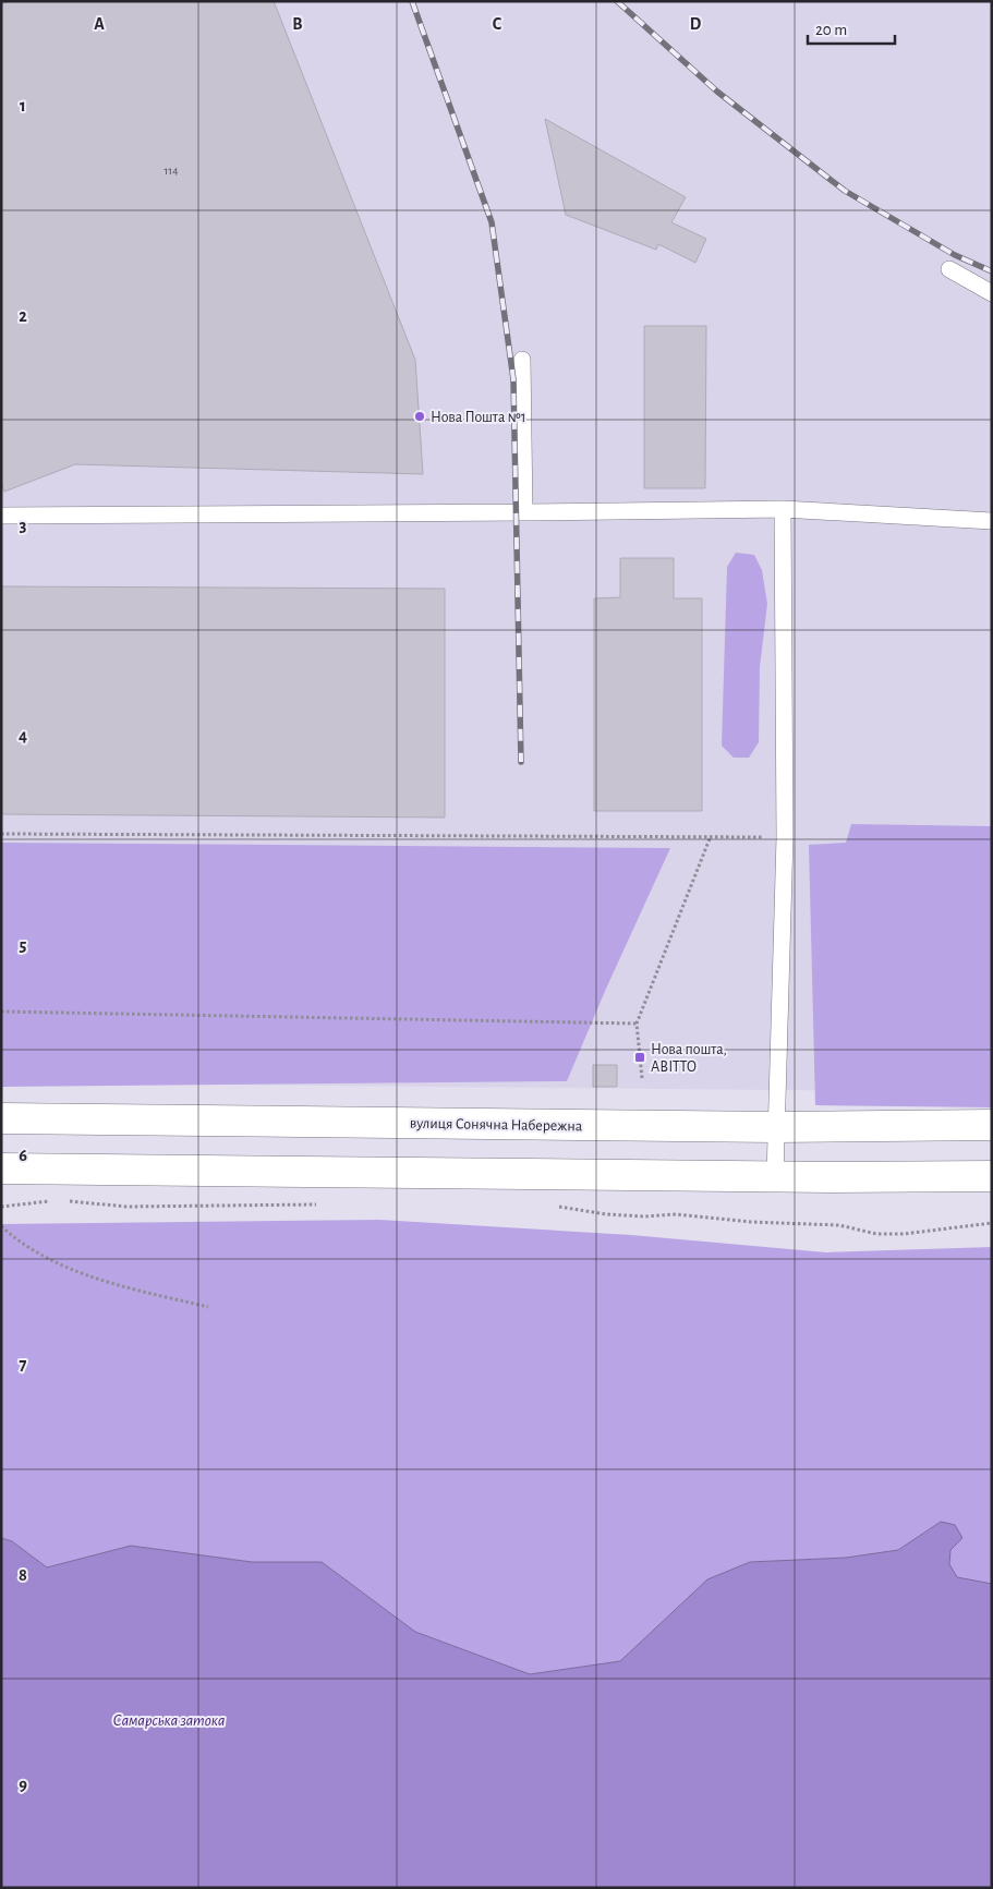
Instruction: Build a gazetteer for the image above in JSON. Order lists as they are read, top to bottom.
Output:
{
  "streets": {
    "main road": ["вулиця Сонячна Набережна"]
  },
  "water": ["Самарська затока"],
  "places": {
    "other": ["Нова Пошта №1"],
    "transit": ["Нова пошта, АВІТТО"]
  },
  "house_numbers": ["114"],
  "scale_bar": "20 m",
  "grid": {
    "columns": [
      "A",
      "B",
      "C",
      "D"
    ],
    "rows": [
      "1",
      "2",
      "3",
      "4",
      "5",
      "6",
      "7",
      "8",
      "9"
    ]
  }
}
